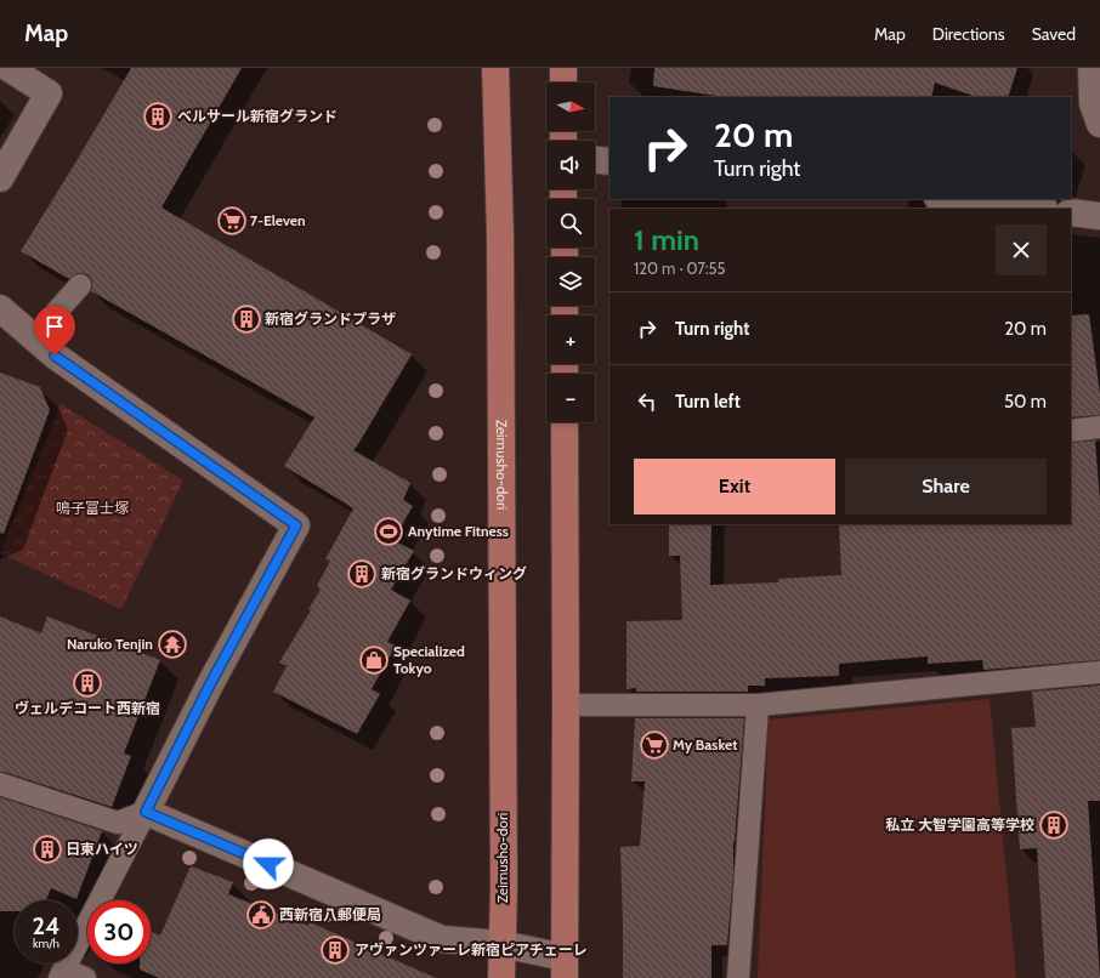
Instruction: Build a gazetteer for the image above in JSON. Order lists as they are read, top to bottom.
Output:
{
  "streets": {
    "main road": ["Zeimusho-dori"]
  },
  "parks": ["鳴子富士塚"],
  "places": {
    "building": [
      "ベルサール新宿グランド",
      "新宿グランドプラザ",
      "新宿グランドウィング",
      "ヴェルデコート西新宿",
      "私立 大智学園高等学校",
      "日東ハイツ",
      "アヴァンツァーレ新宿ピアチェーレ"
    ],
    "supermarket": ["7-Eleven", "My Basket"],
    "sports": ["Anytime Fitness"],
    "temple": ["Naruko Tenjin"],
    "shop": ["Specialized Tokyo"],
    "public building": ["西新宿八郵便局"]
  },
  "north": "right",
  "page": {
    "header": "Map",
    "nav": ["Map", "Directions", "Saved"],
    "map_buttons": ["+", "−"],
    "turn": ["20 m", "Turn right"],
    "heading": ["1 min", "120 m · 07:55"],
    "list": [
      {
        "name": "Turn right",
        "value": "20 m"
      },
      {
        "name": "Turn left",
        "value": "50 m"
      }
    ],
    "buttons": ["Exit", "Share"],
    "speed": "24 km/h",
    "limit": "30"
  }
}
